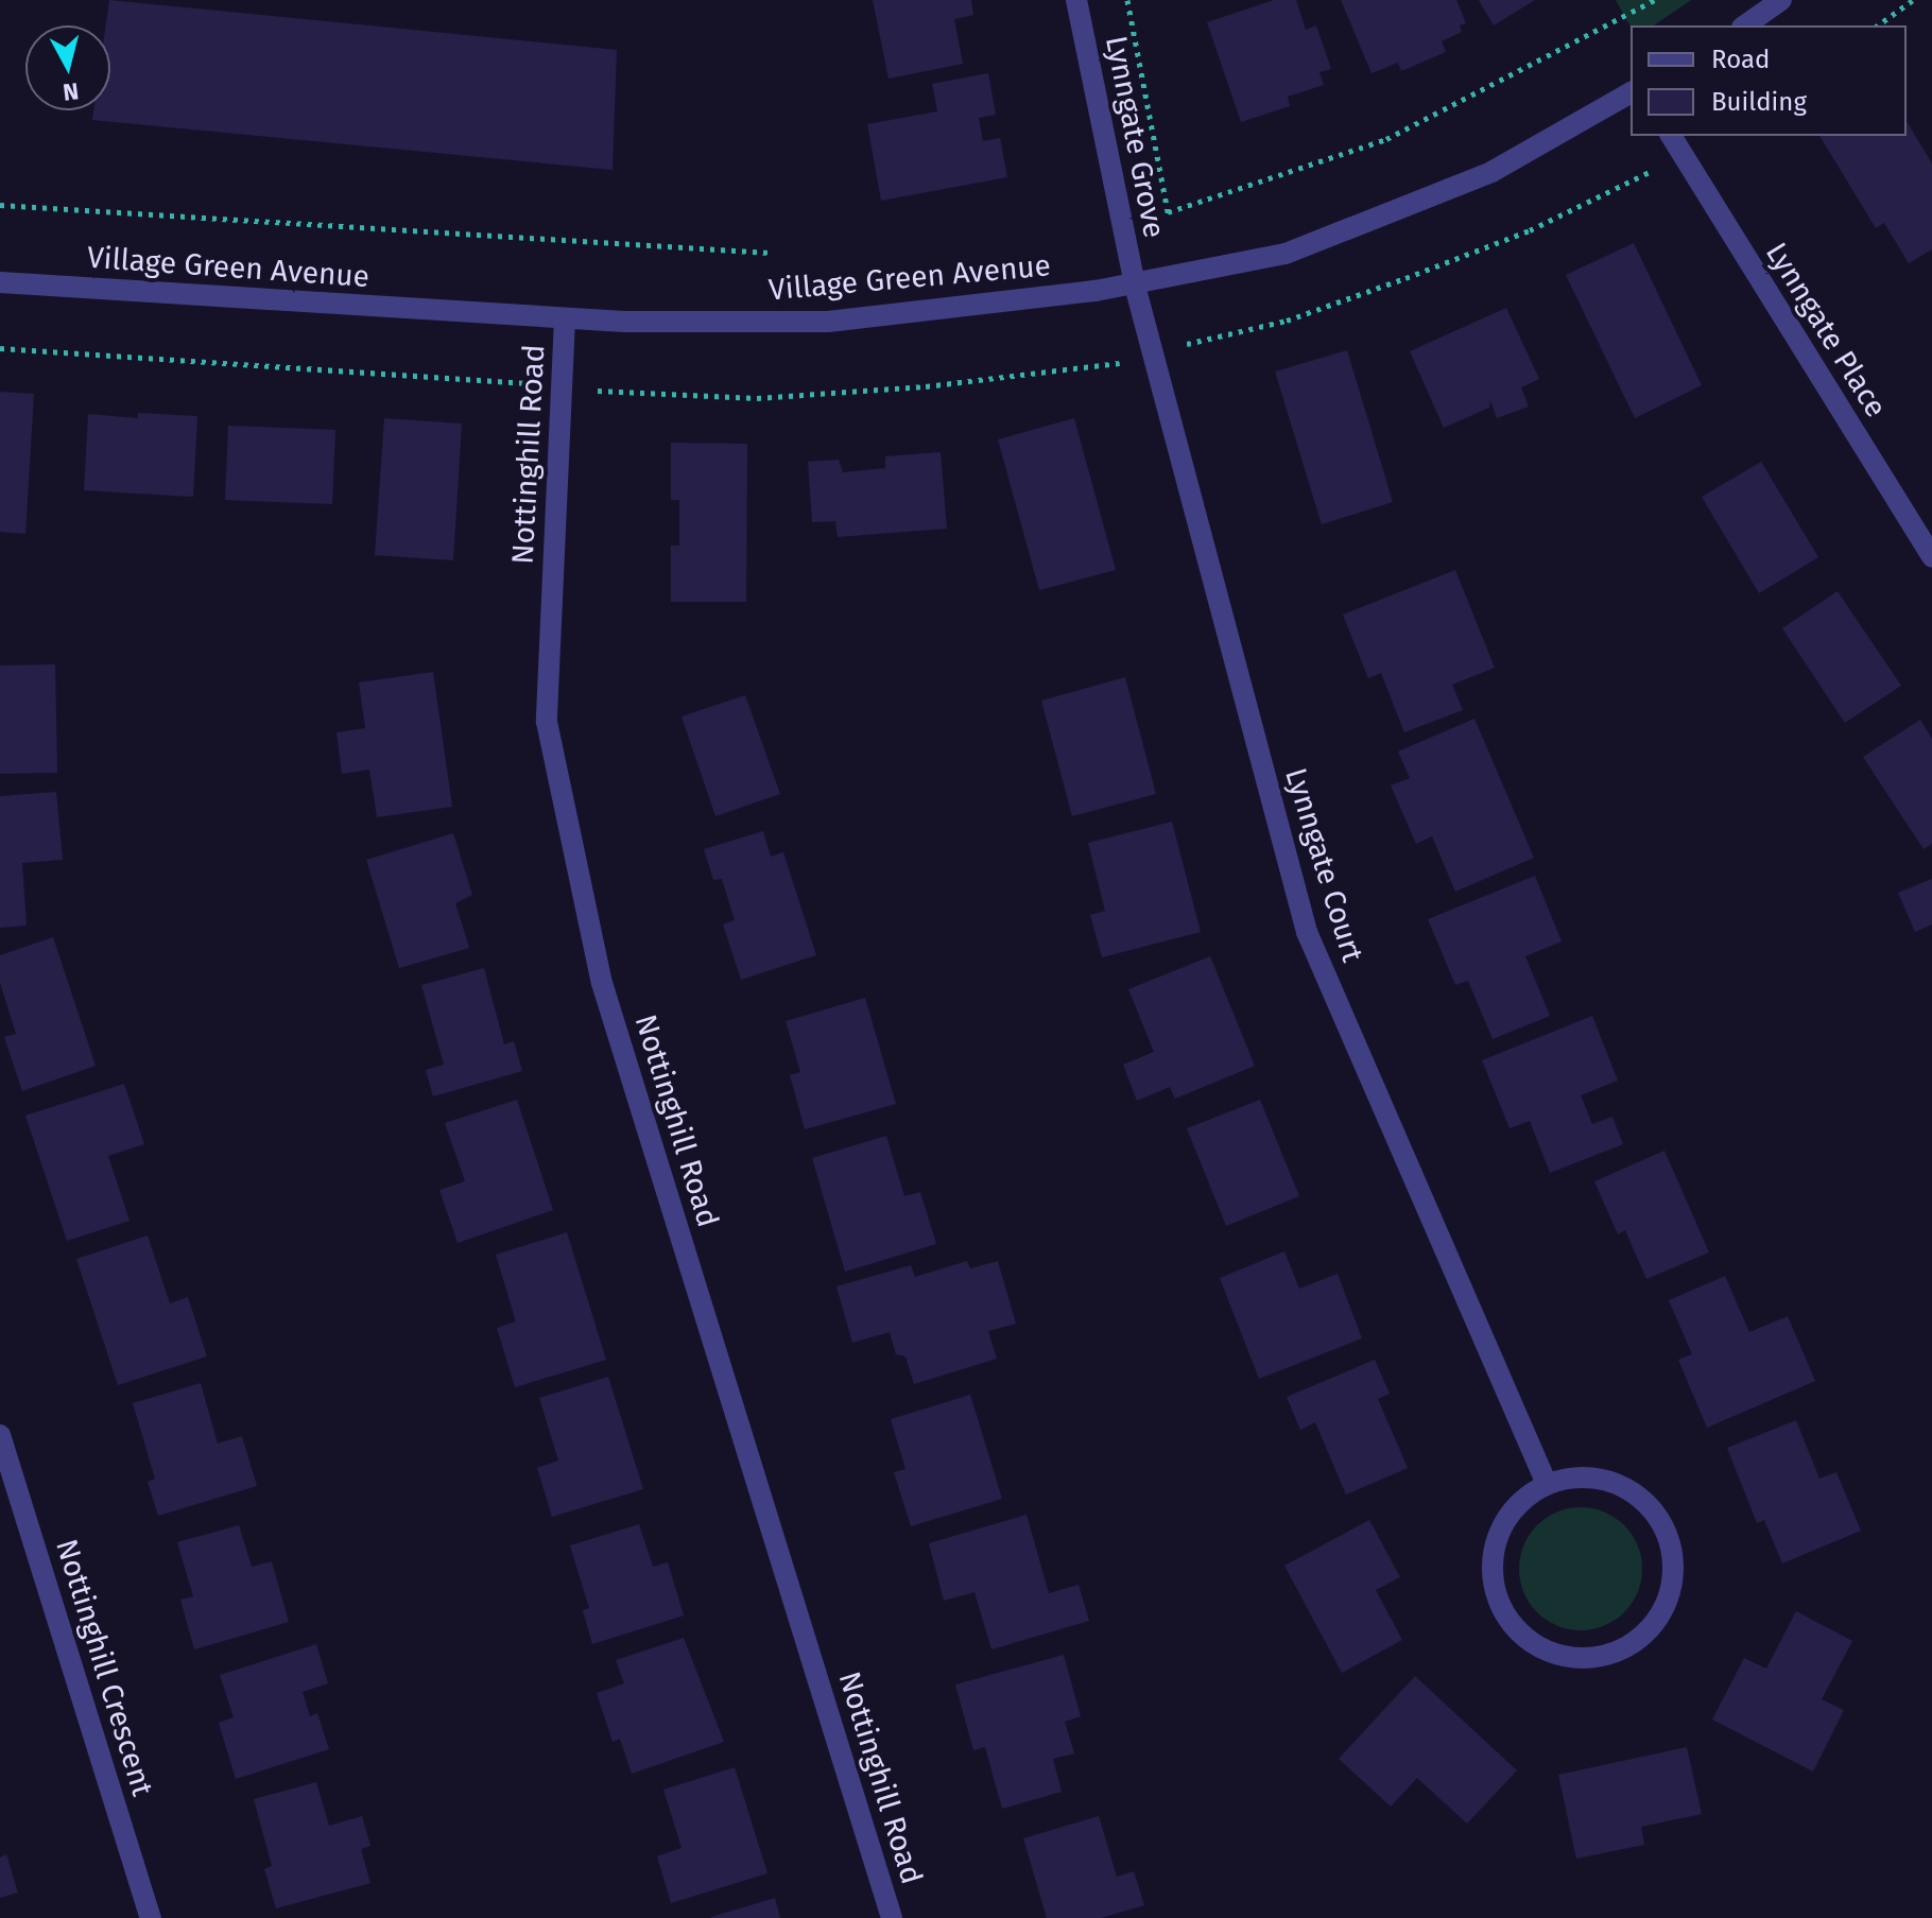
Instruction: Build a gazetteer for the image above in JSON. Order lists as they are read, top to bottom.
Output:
{
  "streets": {
    "street": [
      "Lynngate Grove",
      "Village Green Avenue",
      "Lynngate Place",
      "Nottinghill Road",
      "Lynngate Court",
      "Nottinghill Crescent"
    ]
  },
  "crossings": [
    ["Lynngate Grove", "Village Green Avenue"],
    ["Lynngate Grove", "Lynngate Court"],
    ["Village Green Avenue", "Nottinghill Road"],
    ["Village Green Avenue", "Lynngate Court"]
  ],
  "legend": ["Road", "Building"],
  "north": "bottom"
}
